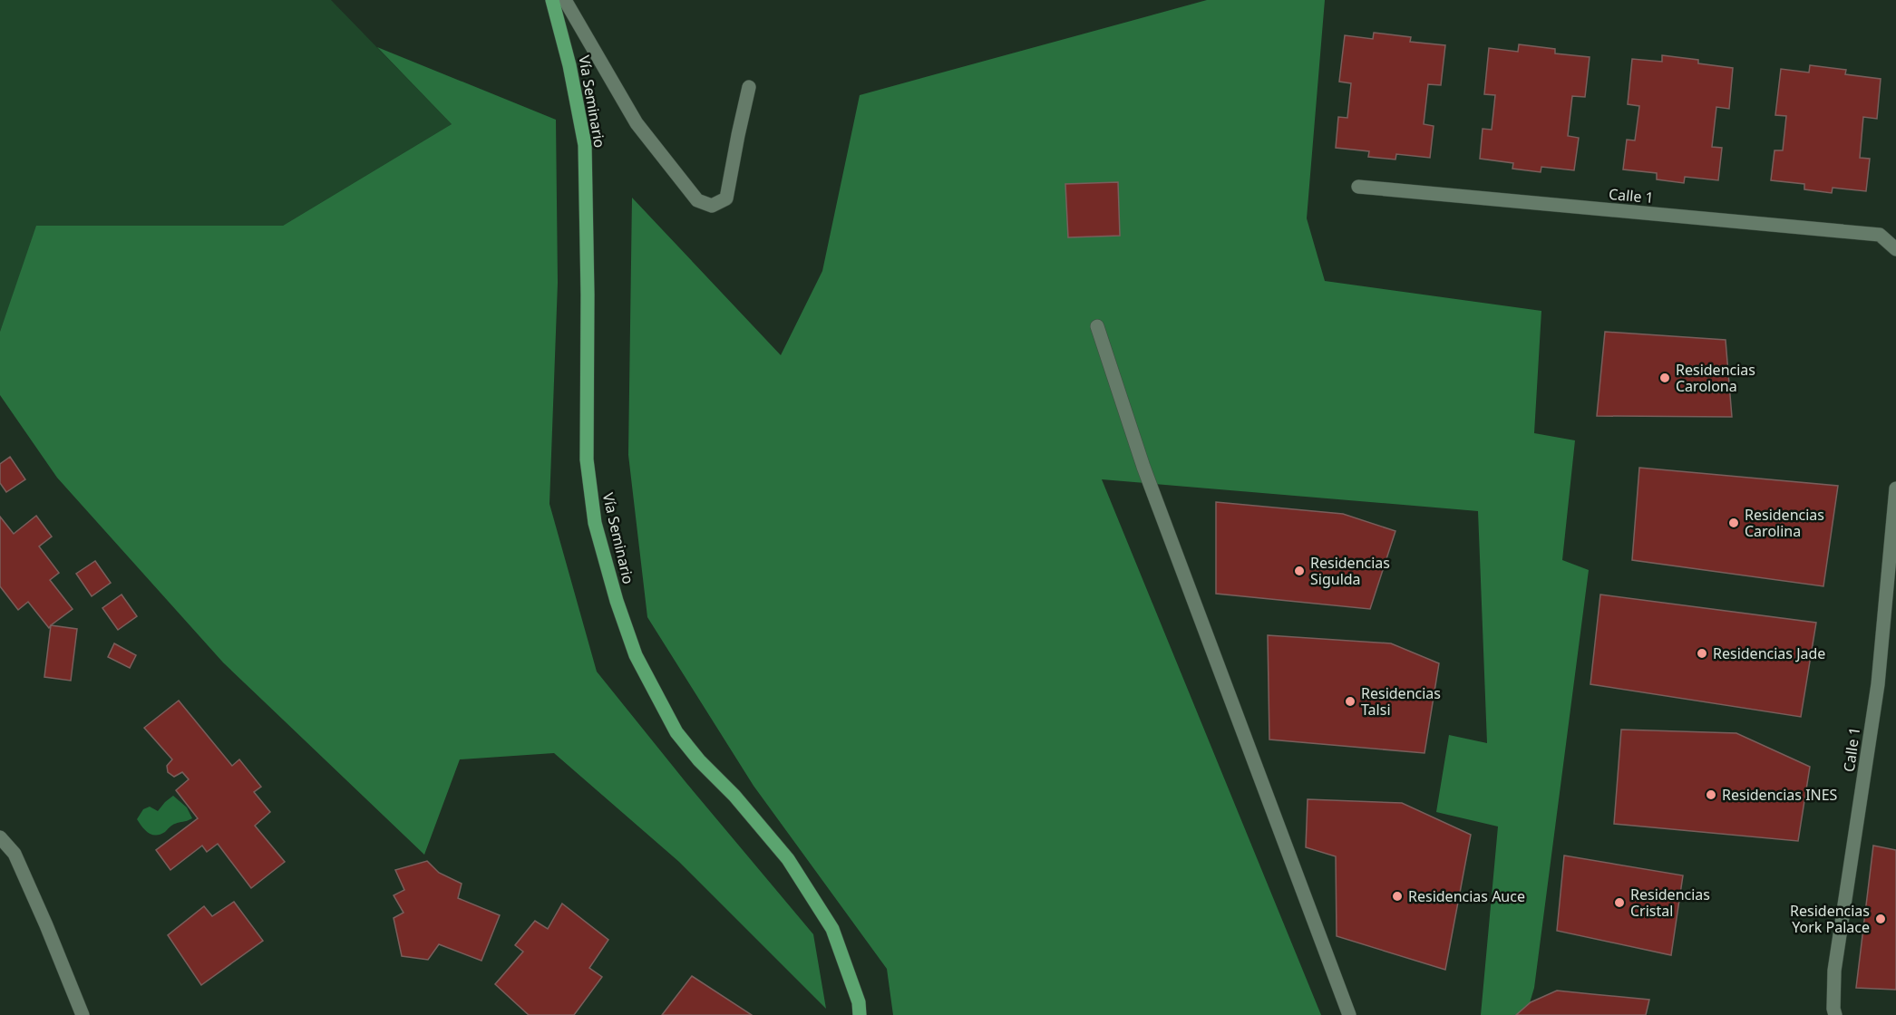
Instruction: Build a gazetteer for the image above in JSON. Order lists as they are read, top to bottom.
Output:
{
  "streets": {
    "main road": ["Vía Seminario"],
    "street": ["Calle 1"]
  },
  "places": [
    "Residencias Carolona",
    "Residencias Carolina",
    "Residencias Sigulda",
    "Residencias Jade",
    "Residencias Talsi",
    "Residencias INES",
    "Residencias Auce",
    "Residencias Cristal",
    "Residencias York Palace"
  ]
}
